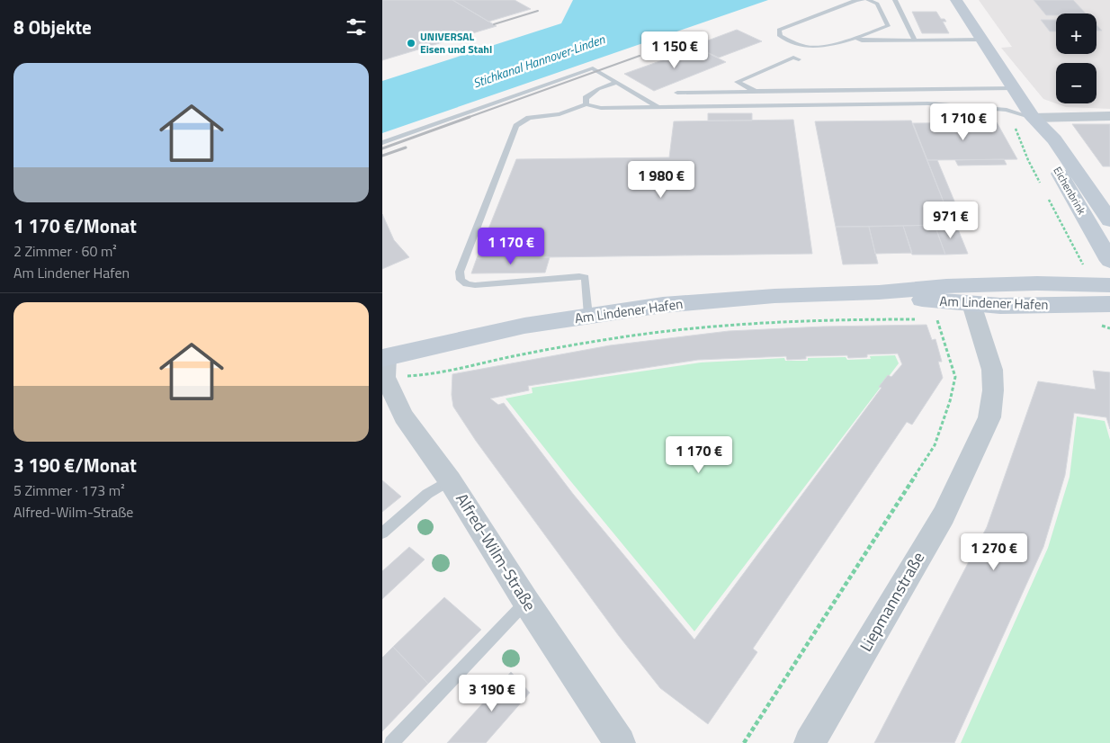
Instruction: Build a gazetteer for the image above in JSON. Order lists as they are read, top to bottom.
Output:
{
  "streets": {
    "main road": ["Eichenbrink", "Am Lindener Hafen"],
    "street": ["Alfred-Wilm-Straße", "Liepmannstraße"]
  },
  "crossings": [
    ["Am Lindener Hafen", "Alfred-Wilm-Straße"],
    ["Am Lindener Hafen", "Liepmannstraße"]
  ],
  "water": ["Stichkanal Hannover-Linden"],
  "places": ["UNIVERSAL Eisen und Stahl"],
  "page": {
    "heading": "8 Objekte",
    "map_buttons": ["+", "−"],
    "price": [
      "1 150 €",
      "1 710 €",
      "1 980 €",
      "971 €",
      "1 170 €",
      "1 170 €",
      "1 270 €",
      "3 190 €"
    ],
    "list": [
      {
        "name": "1 170 €/Monat",
        "note": "2 Zimmer · 60 m² · Am Lindener Hafen"
      },
      {
        "name": "3 190 €/Monat",
        "note": "5 Zimmer · 173 m² · Alfred-Wilm-Straße"
      }
    ]
  }
}
